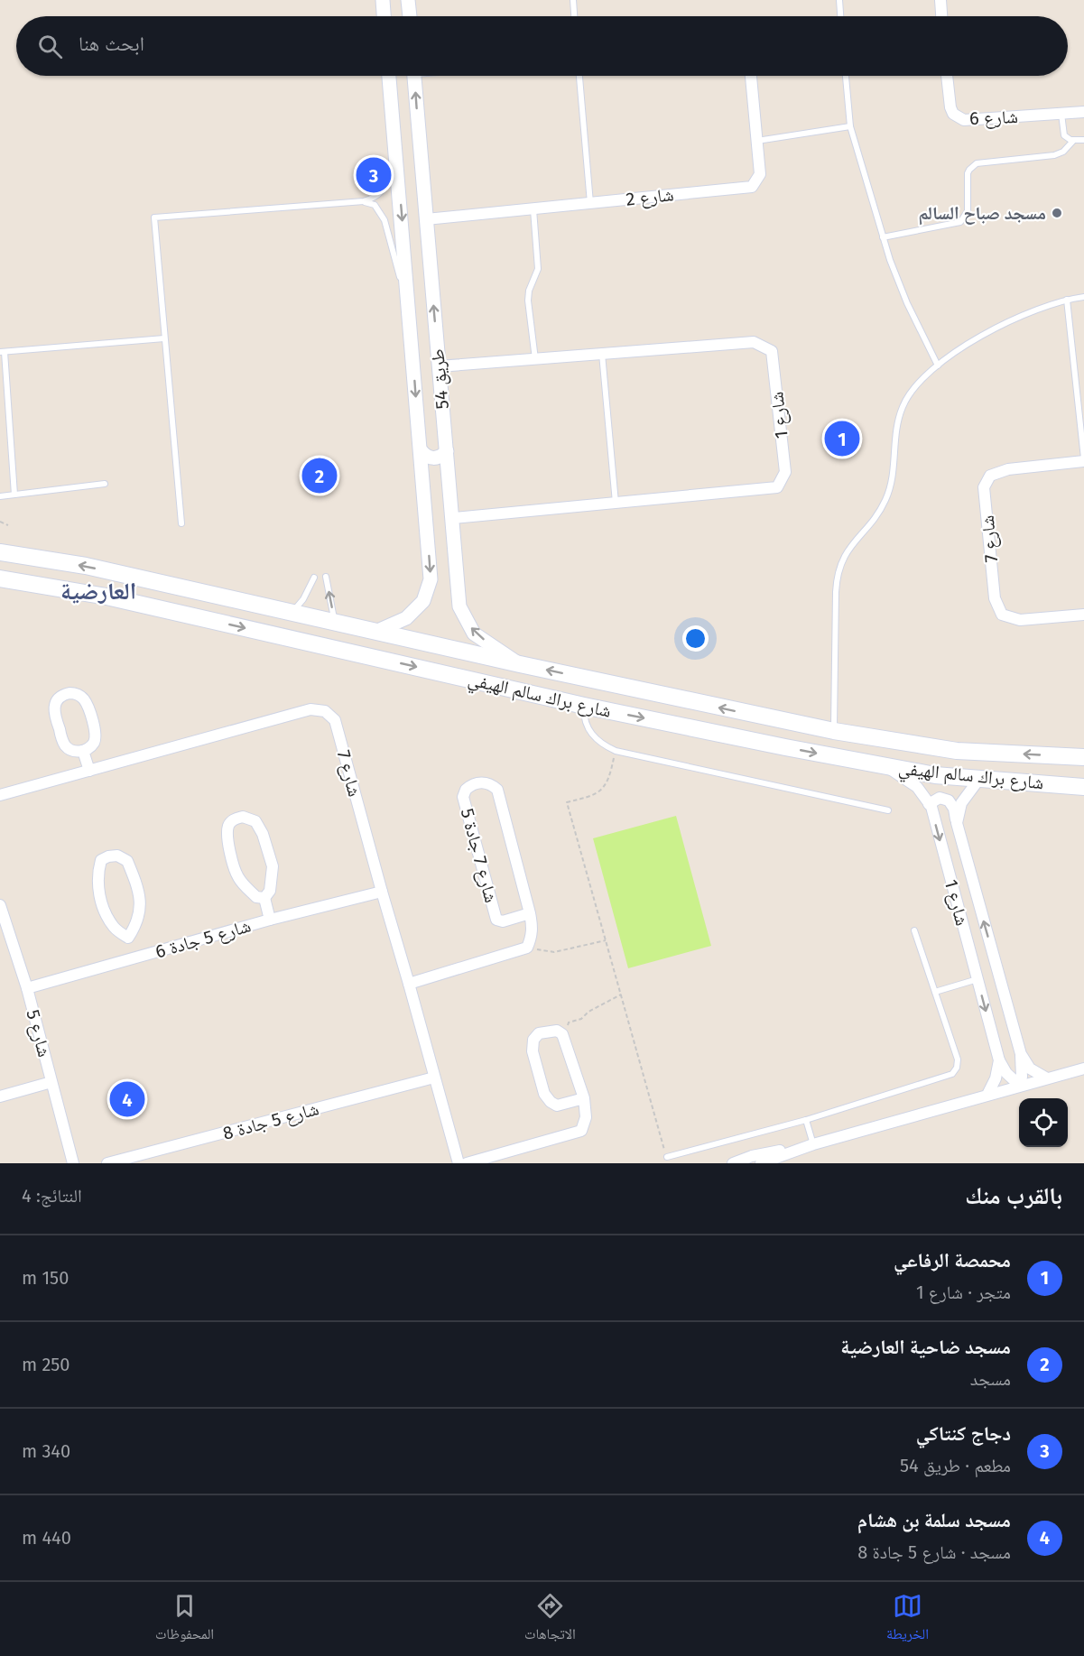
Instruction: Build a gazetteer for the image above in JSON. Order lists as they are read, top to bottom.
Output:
{
  "streets": {
    "main road": ["شارع براك سالم الهيفي"],
    "street": [
      "شارع 6",
      "شارع 2",
      "طريق 54",
      "شارع 1",
      "شارع 7",
      "شارع 7 جادة 5",
      "شارع 5 جادة 6",
      "شارع 5",
      "شارع 5 جادة 8"
    ]
  },
  "crossings": [
    ["شارع 2", "طريق 54"],
    ["طريق 54", "شارع 1"],
    ["طريق 54", "شارع براك سالم الهيفي"],
    ["شارع 1", "شارع براك سالم الهيفي"],
    ["شارع 7", "شارع 5 جادة 6"],
    ["شارع 7", "شارع 5 جادة 8"],
    ["شارع 5 جادة 6", "شارع 5"]
  ],
  "districts": ["العارضية"],
  "places": ["مسجد صباح السالم"],
  "page": {
    "search": "ابحث هنا",
    "pins": [
      "3",
      "1",
      "2",
      "4"
    ],
    "heading": ["بالقرب منك", "النتائج: 4"],
    "list": [
      {
        "mark": "1",
        "name": "محمصة الرفاعي",
        "note": "متجر · شارع 1",
        "value": "150 m"
      },
      {
        "mark": "2",
        "name": "مسجد ضاحية العارضية",
        "note": "مسجد",
        "value": "250 m"
      },
      {
        "mark": "3",
        "name": "دجاج كنتاكي",
        "note": "مطعم · طريق 54",
        "value": "340 m"
      },
      {
        "mark": "4",
        "name": "مسجد سلمة بن هشام",
        "note": "مسجد · شارع 5 جادة 8",
        "value": "440 m"
      }
    ],
    "nav": ["الخريطة", "الاتجاهات", "المحفوظات"]
  }
}
